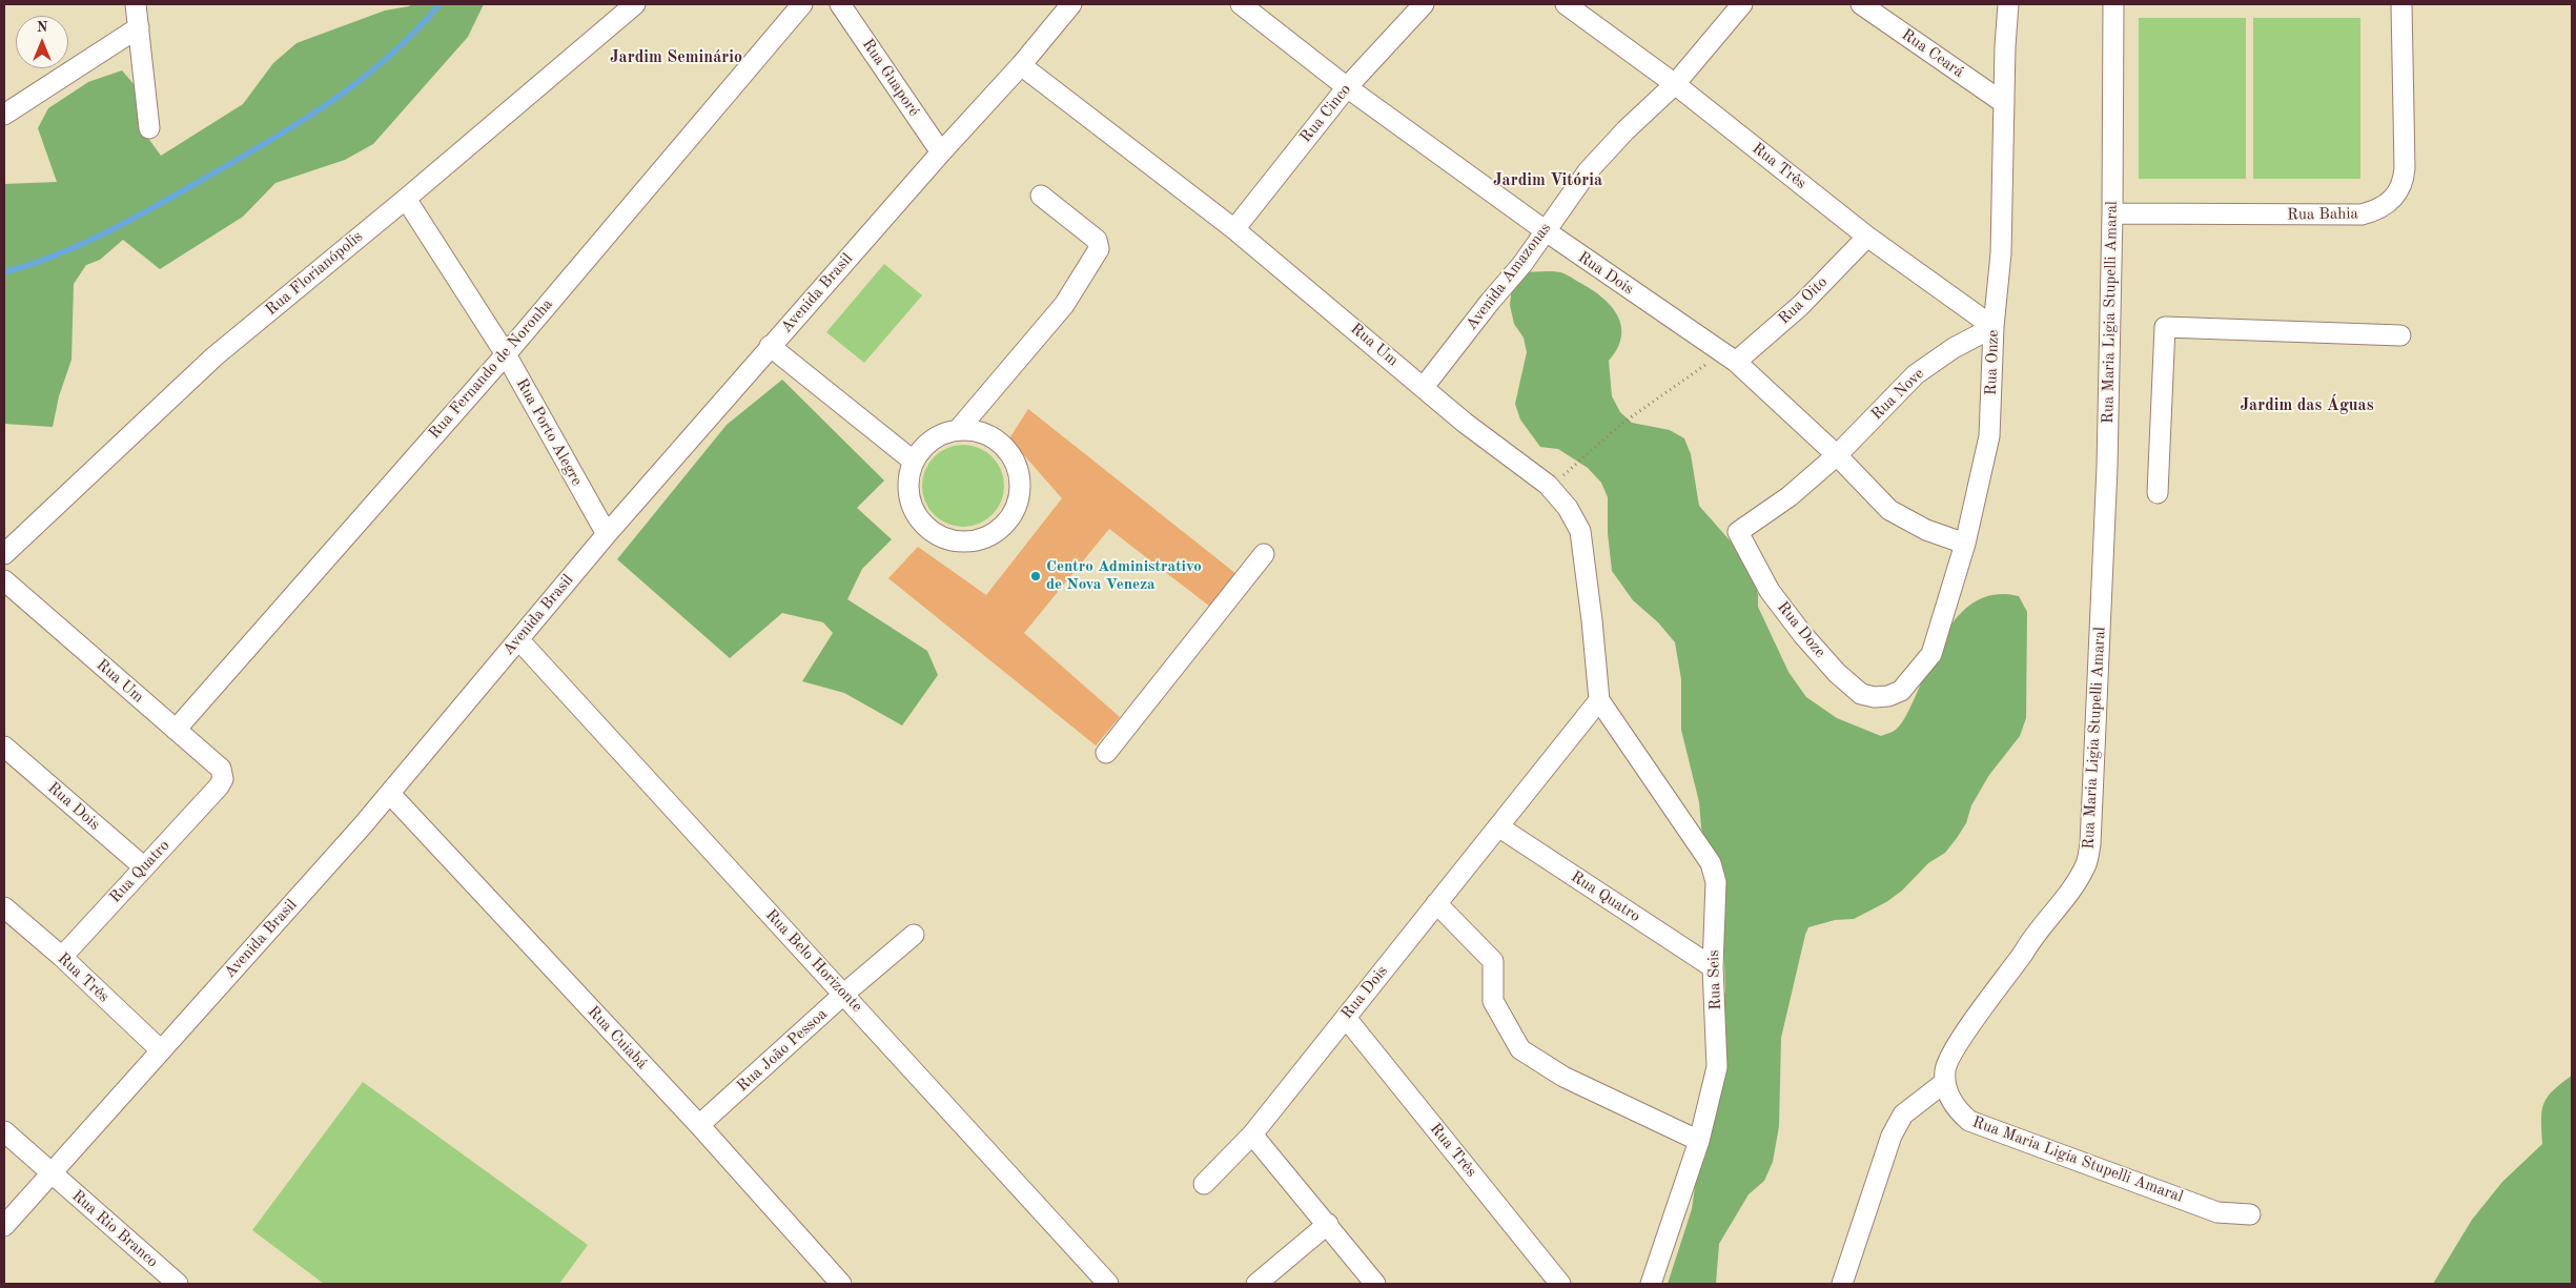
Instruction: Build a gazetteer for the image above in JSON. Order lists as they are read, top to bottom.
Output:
{
  "streets": {
    "street": [
      "Rua Ceará",
      "Rua Guaporé",
      "Rua Cinco",
      "Rua Três",
      "Rua Bahia",
      "Rua Florianópolis",
      "Rua Dois",
      "Avenida Amazonas",
      "Avenida Brasil",
      "Rua Oito",
      "Rua Maria Ligia Stupelli Amaral",
      "Rua Um",
      "Rua Onze",
      "Rua Fernando de Noronha",
      "Rua Nove",
      "Rua Porto Alegre",
      "Rua Doze",
      "Rua Quatro",
      "Rua Belo Horizonte",
      "Rua Seis",
      "Rua Cuiabá",
      "Rua João Pessoa",
      "Rua Rio Branco"
    ]
  },
  "crossings": [
    ["Rua Ceará", "Rua Onze"],
    ["Rua Guaporé", "Avenida Brasil"],
    ["Rua Cinco", "Rua Dois"],
    ["Rua Cinco", "Rua Um"],
    ["Rua Três", "Rua Dois"],
    ["Rua Três", "Avenida Amazonas"],
    ["Rua Três", "Avenida Brasil"],
    ["Rua Três", "Rua Oito"],
    ["Rua Três", "Rua Onze"],
    ["Rua Três", "Rua Nove"],
    ["Rua Três", "Rua Quatro"],
    ["Rua Bahia", "Rua Maria Ligia Stupelli Amaral"],
    ["Rua Florianópolis", "Rua Porto Alegre"],
    ["Rua Dois", "Avenida Amazonas"],
    ["Rua Dois", "Rua Oito"],
    ["Rua Dois", "Rua Um"],
    ["Rua Dois", "Rua Onze"],
    ["Rua Dois", "Rua Nove"],
    ["Rua Dois", "Rua Quatro"],
    ["Rua Dois", "Rua Seis"],
    ["Avenida Amazonas", "Rua Um"],
    ["Avenida Brasil", "Rua Um"],
    ["Avenida Brasil", "Rua Porto Alegre"],
    ["Avenida Brasil", "Rua Belo Horizonte"],
    ["Avenida Brasil", "Rua Cuiabá"],
    ["Avenida Brasil", "Rua Rio Branco"],
    ["Rua Um", "Rua Fernando de Noronha"],
    ["Rua Um", "Rua Quatro"],
    ["Rua Um", "Rua Seis"],
    ["Rua Onze", "Rua Nove"],
    ["Rua Onze", "Rua Doze"],
    ["Rua Fernando de Noronha", "Rua Porto Alegre"],
    ["Rua Nove", "Rua Doze"],
    ["Rua Quatro", "Rua Seis"],
    ["Rua Belo Horizonte", "Rua João Pessoa"],
    ["Rua Cuiabá", "Rua João Pessoa"]
  ],
  "districts": ["Jardim Seminário", "Jardim Vitória", "Jardim das Águas"],
  "places": ["Centro Administrativo de Nova Veneza"],
  "north": "top"
}
